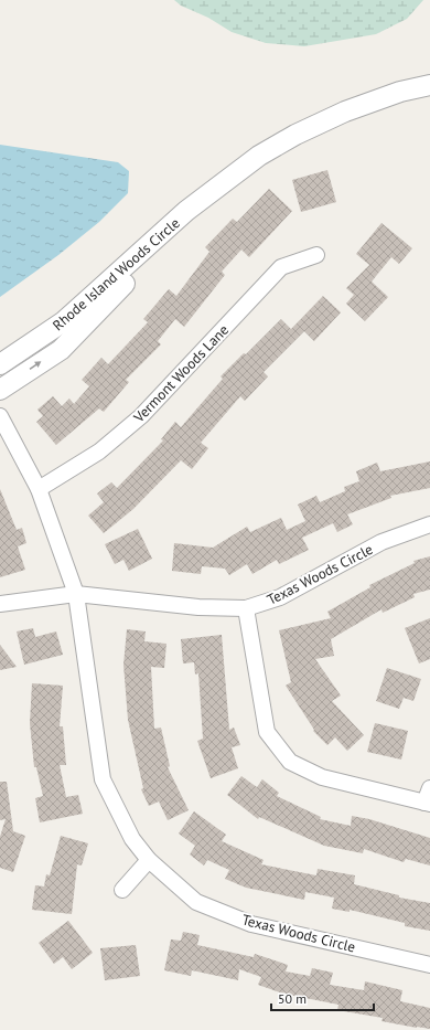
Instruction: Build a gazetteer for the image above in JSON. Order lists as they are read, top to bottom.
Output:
{
  "streets": {
    "street": ["Rhode Island Woods Circle", "Vermont Woods Lane", "Texas Woods Circle"]
  },
  "crossings": [
    ["Vermont Woods Lane", "Texas Woods Circle"]
  ],
  "scale_bar": "50 m"
}
